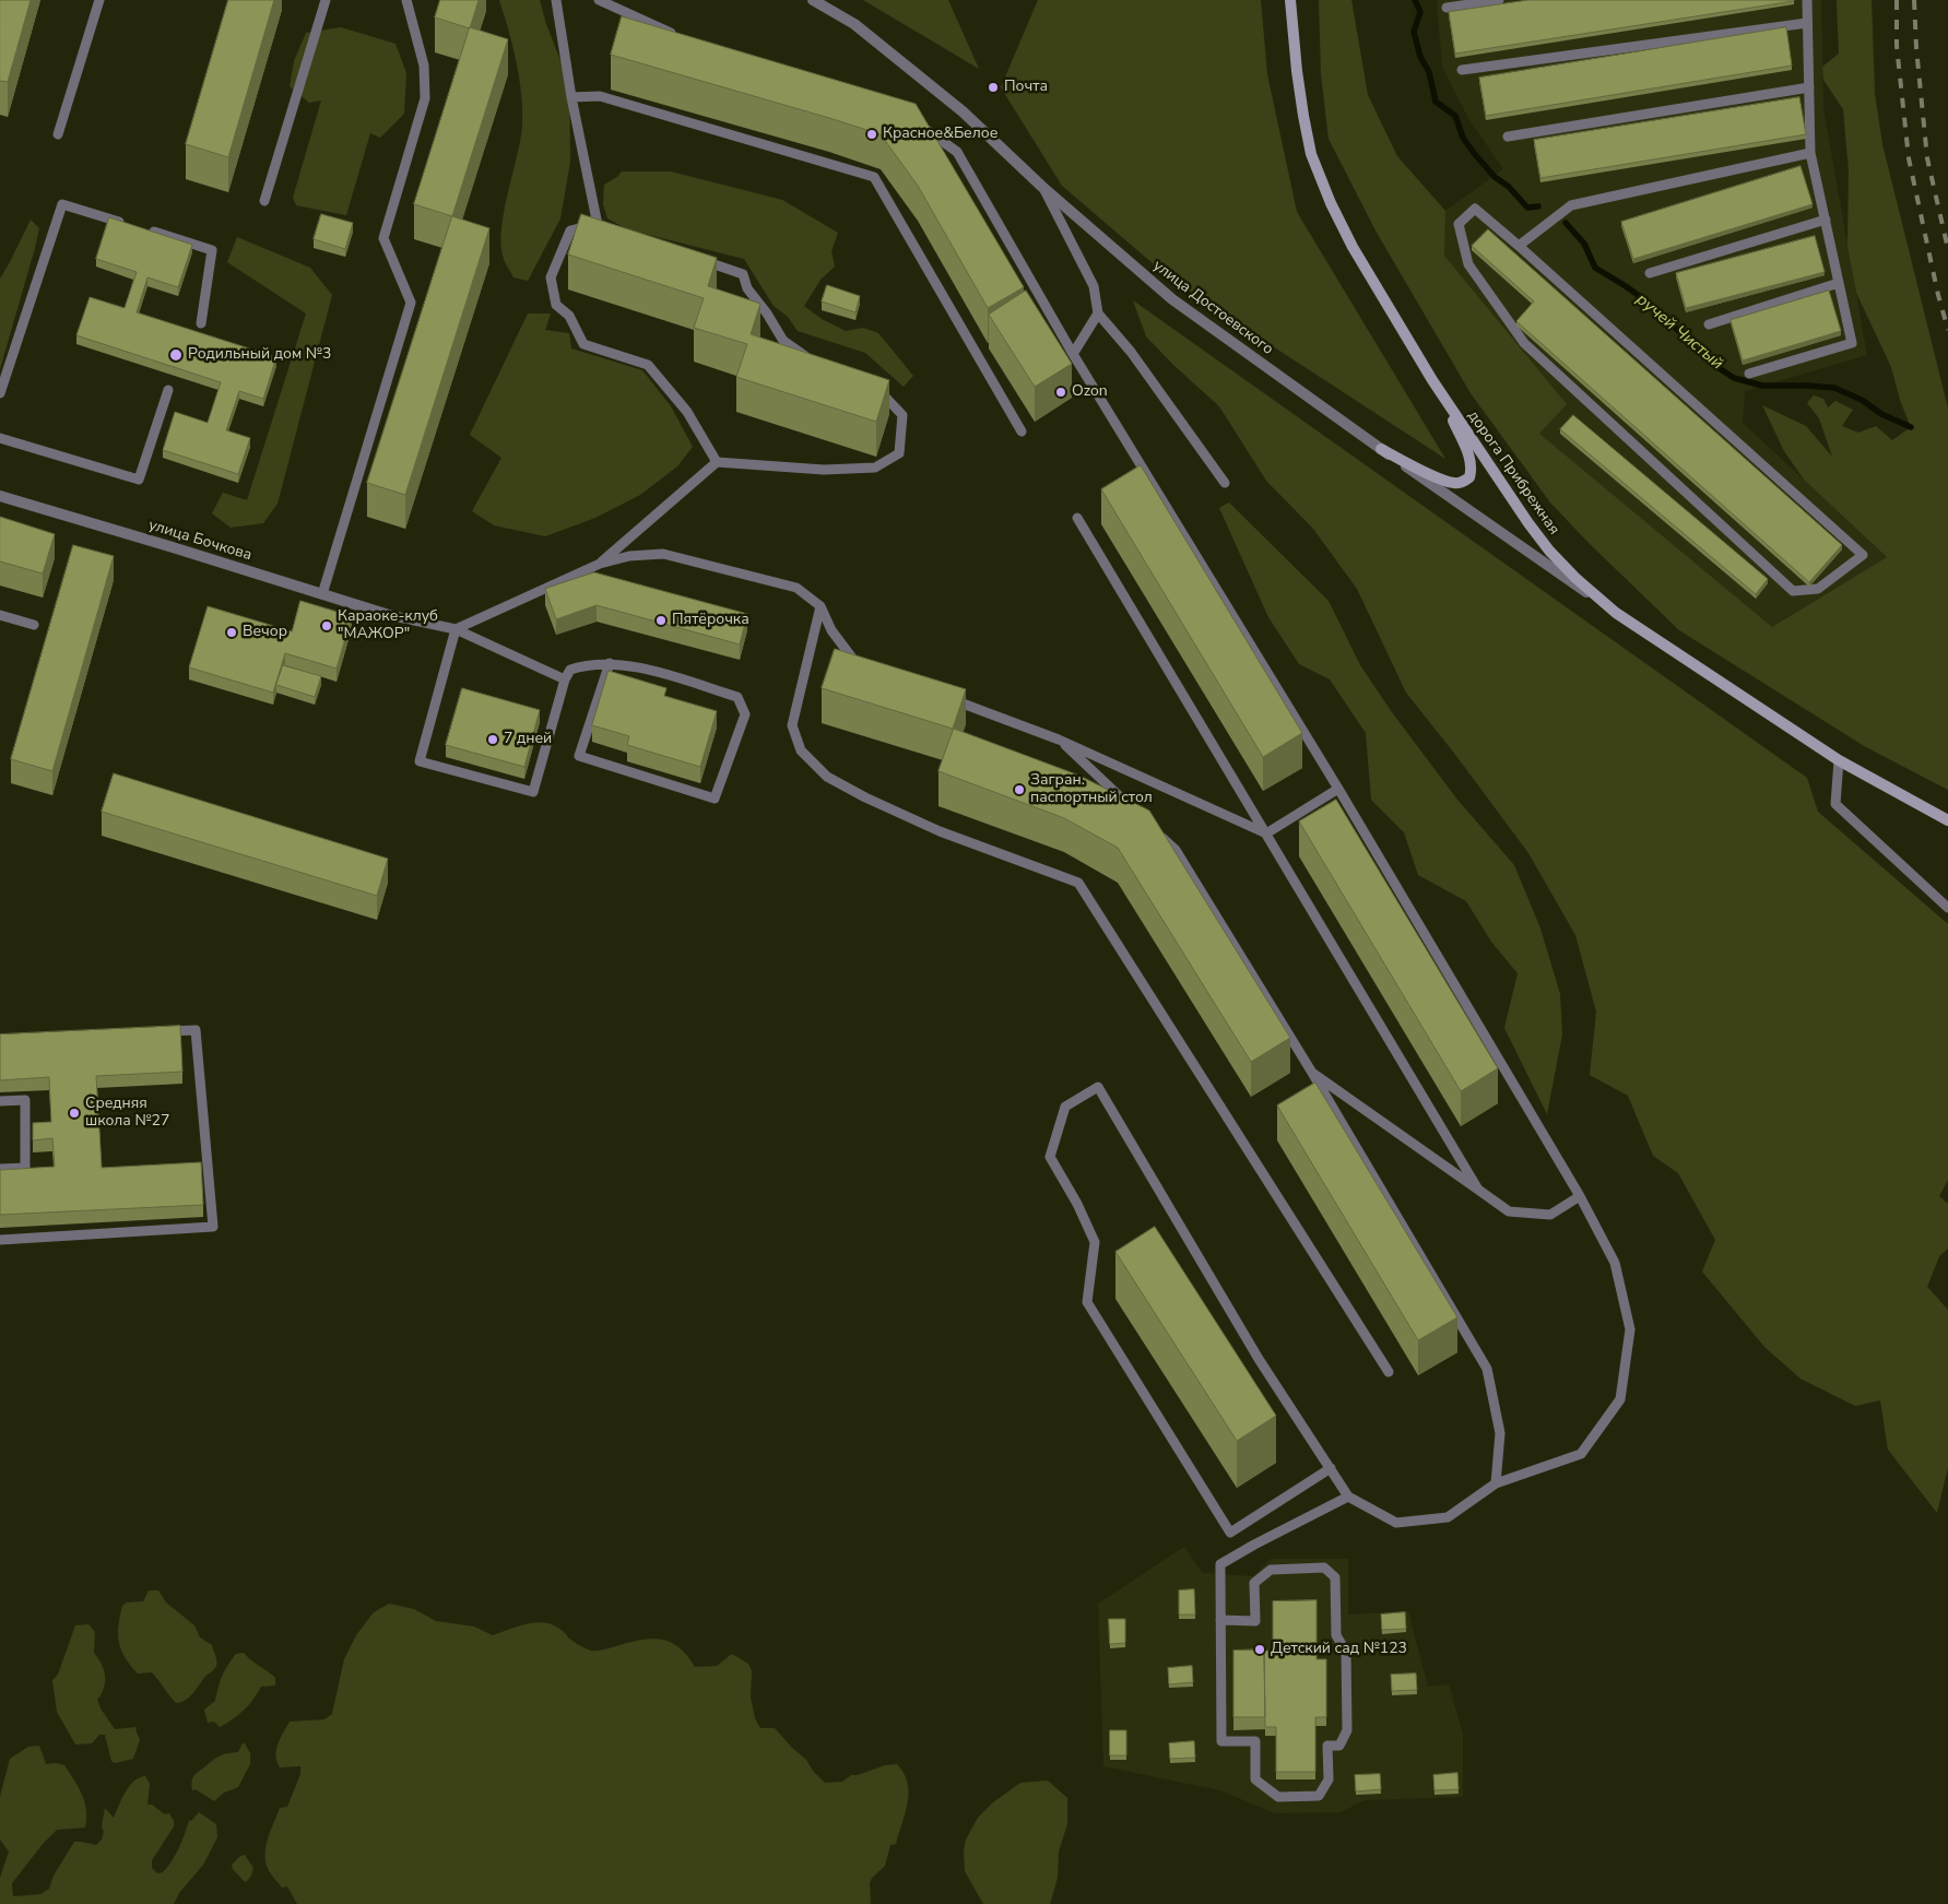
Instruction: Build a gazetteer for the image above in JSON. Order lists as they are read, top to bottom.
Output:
{
  "streets": {
    "main road": ["дорога Прибрежная"],
    "street": ["улица Достоевского", "улица Бочкова"]
  },
  "crossings": [
    ["улица Достоевского", "дорога Прибрежная"]
  ],
  "water": ["ручей Чистый"],
  "places": [
    "Почта",
    "Красное&Белое",
    "Родильный дом №3",
    "Ozon",
    "Пятёрочка",
    "Караоке-клуб \"МАЖОР\"",
    "Вечор",
    "7 дней",
    "Загран. паспортный стол",
    "Средняя школа №27",
    "Детский сад №123"
  ]
}
